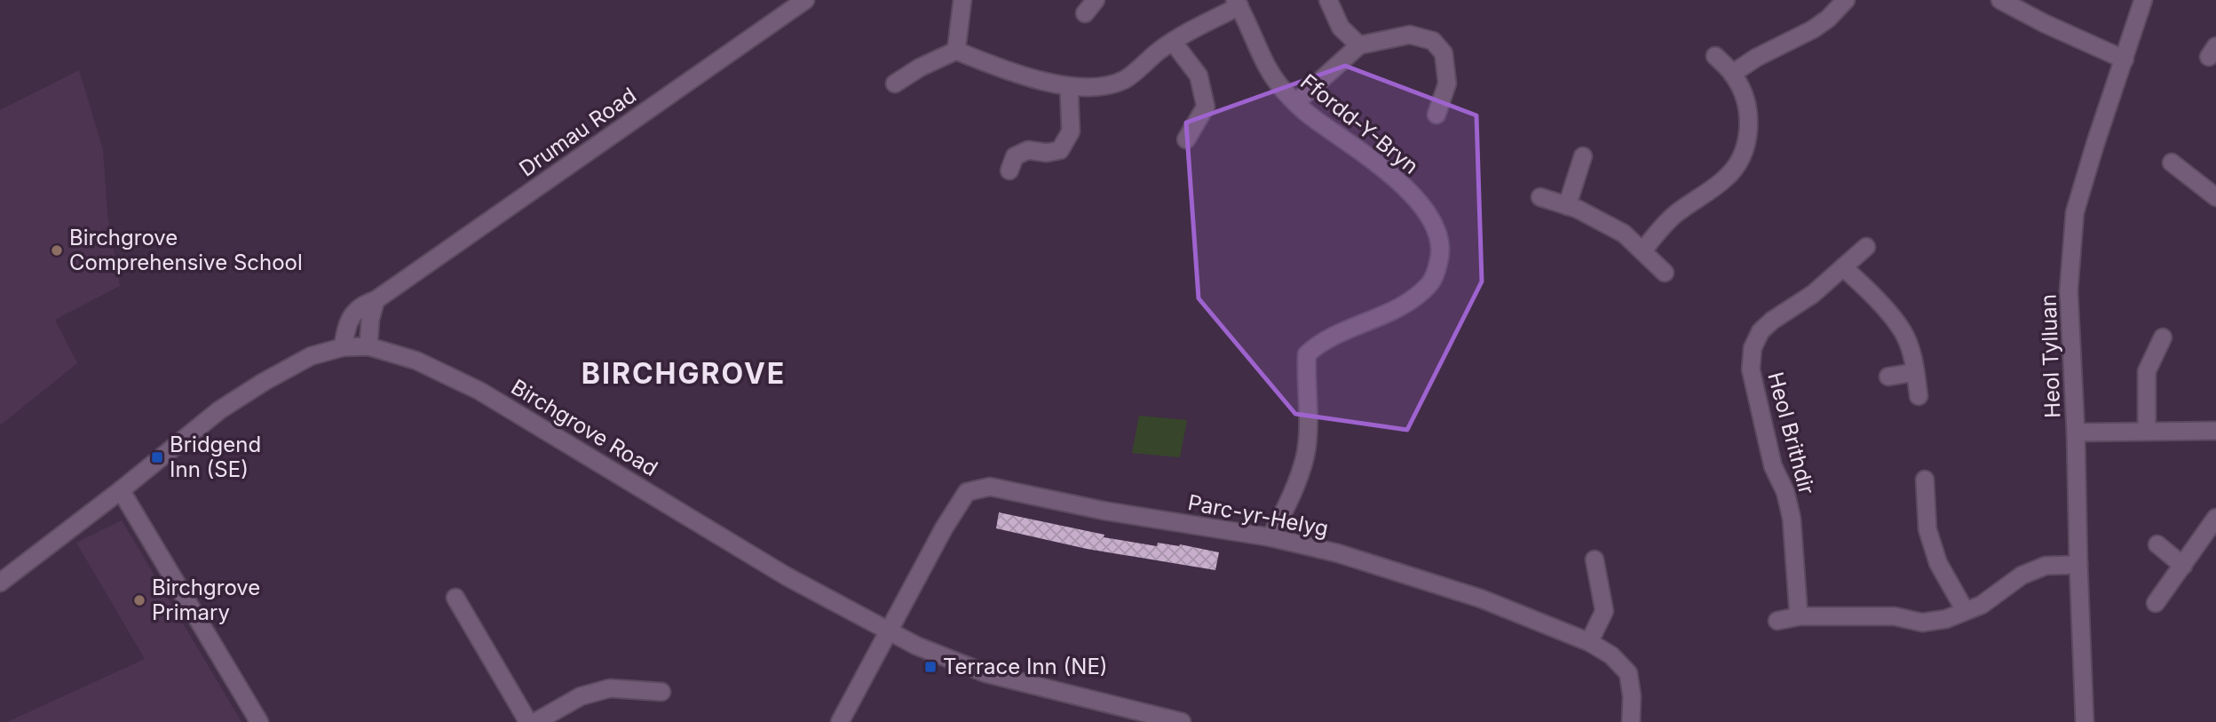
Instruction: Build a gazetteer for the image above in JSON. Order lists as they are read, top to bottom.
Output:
{
  "streets": {
    "street": [
      "Ffordd-Y-Bryn",
      "Drumau Road",
      "Heol Tylluan",
      "Birchgrove Road",
      "Heol Brithdir",
      "Parc-yr-Helyg"
    ]
  },
  "crossings": [
    ["Ffordd-Y-Bryn", "Parc-yr-Helyg"],
    ["Drumau Road", "Birchgrove Road"],
    ["Birchgrove Road", "Parc-yr-Helyg"]
  ],
  "districts": ["BIRCHGROVE"],
  "places": {
    "other": ["Birchgrove Comprehensive School", "Birchgrove Primary"],
    "transit": ["Bridgend Inn (SE)", "Terrace Inn (NE)"]
  }
}
